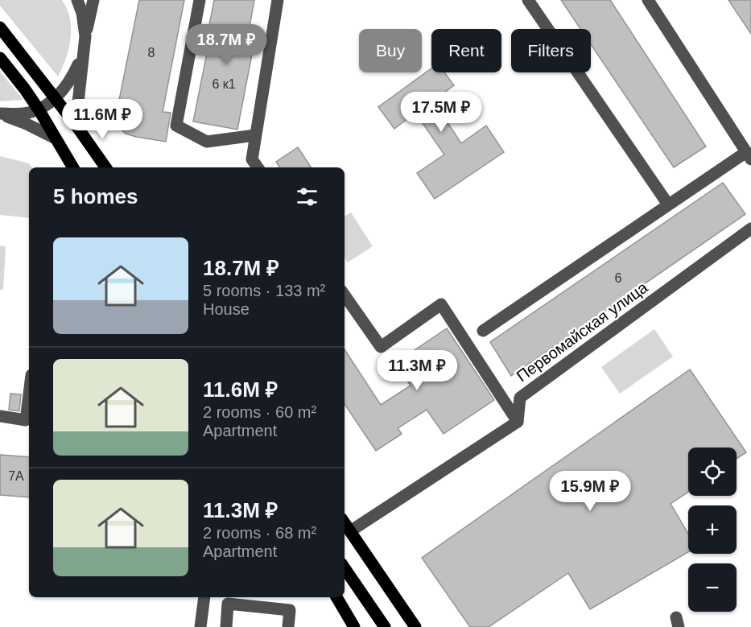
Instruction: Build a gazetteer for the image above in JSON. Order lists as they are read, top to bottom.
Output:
{
  "streets": {
    "street": ["Первомайская улица"]
  },
  "house_numbers": [
    "8",
    "6 к1",
    "6",
    "7А"
  ],
  "page": {
    "price": [
      "18.7M ₽",
      "17.5M ₽",
      "11.6M ₽",
      "11.3M ₽",
      "15.9M ₽"
    ],
    "chip": ["Buy", "Rent", "Filters"],
    "heading": "5 homes",
    "list": [
      {
        "name": "18.7M ₽",
        "note": "5 rooms · 133 m² · House"
      },
      {
        "name": "11.6M ₽",
        "note": "2 rooms · 60 m² · Apartment"
      },
      {
        "name": "11.3M ₽",
        "note": "2 rooms · 68 m² · Apartment"
      }
    ],
    "map_buttons": ["+", "−"]
  }
}
